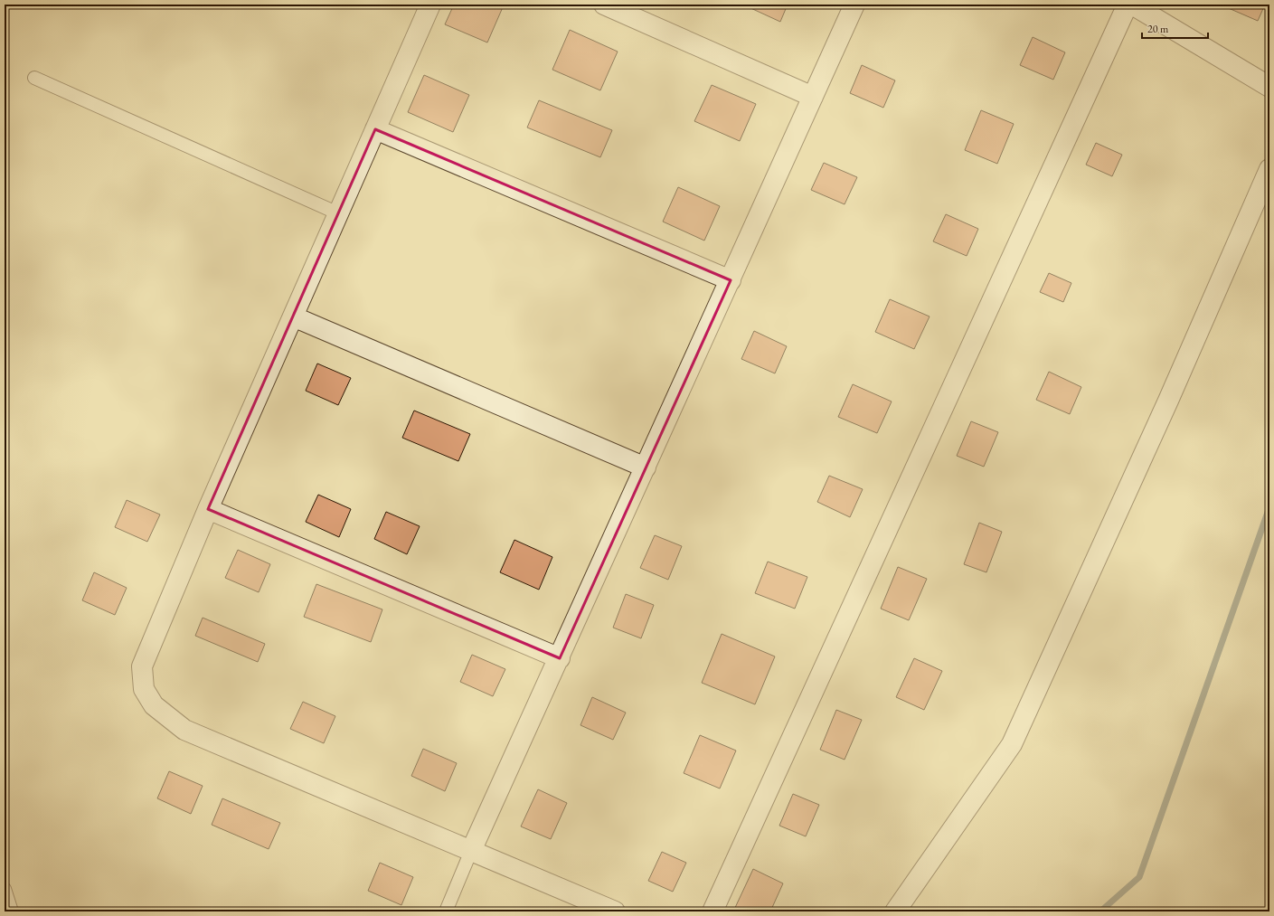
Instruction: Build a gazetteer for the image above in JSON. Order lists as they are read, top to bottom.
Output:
{
  "scale_bar": "20 m"
}
